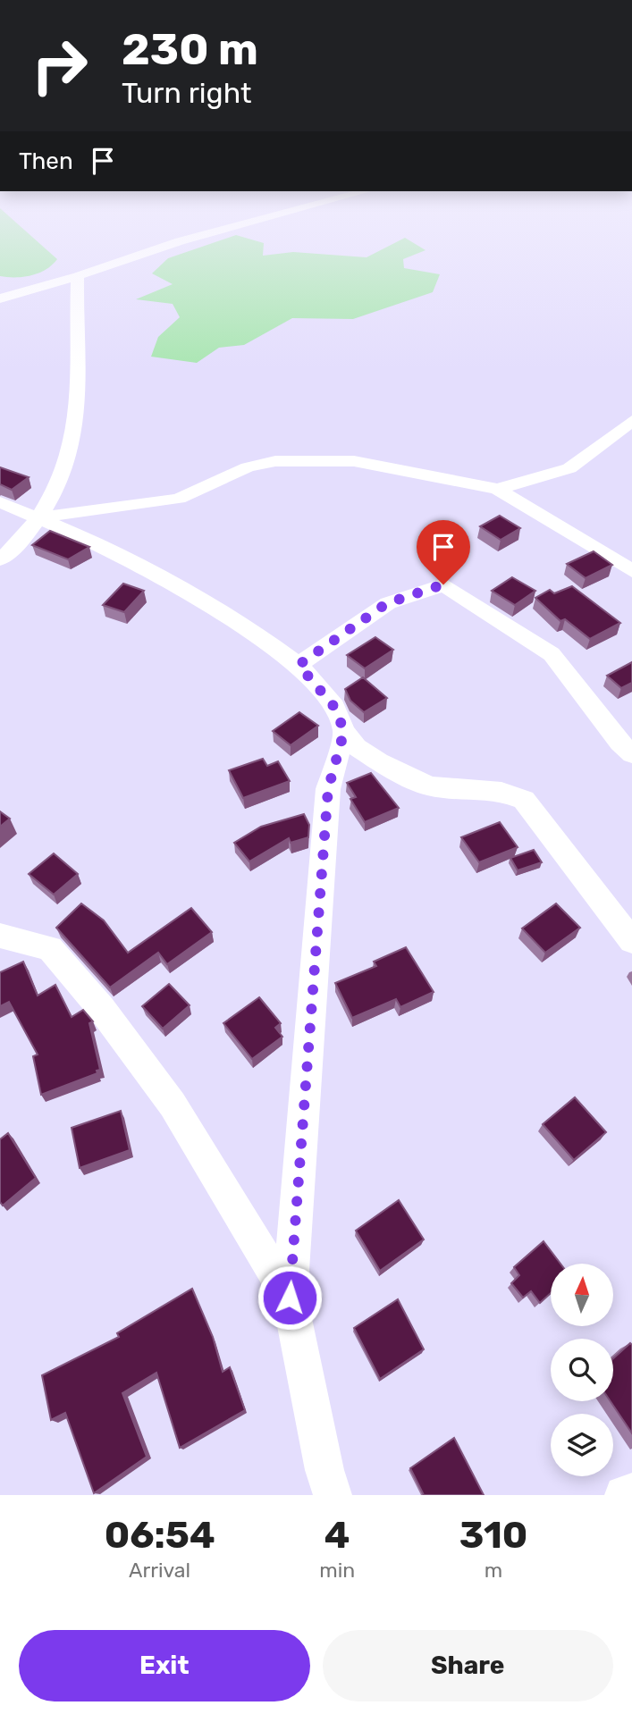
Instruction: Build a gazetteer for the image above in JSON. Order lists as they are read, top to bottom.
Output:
{
  "north": "top",
  "page": {
    "turn": ["230 m", "Turn right"],
    "then": "Then",
    "eta": [
      "06:54",
      "Arrival",
      "4",
      "min",
      "310",
      "m"
    ],
    "buttons": ["Exit", "Share"]
  }
}
